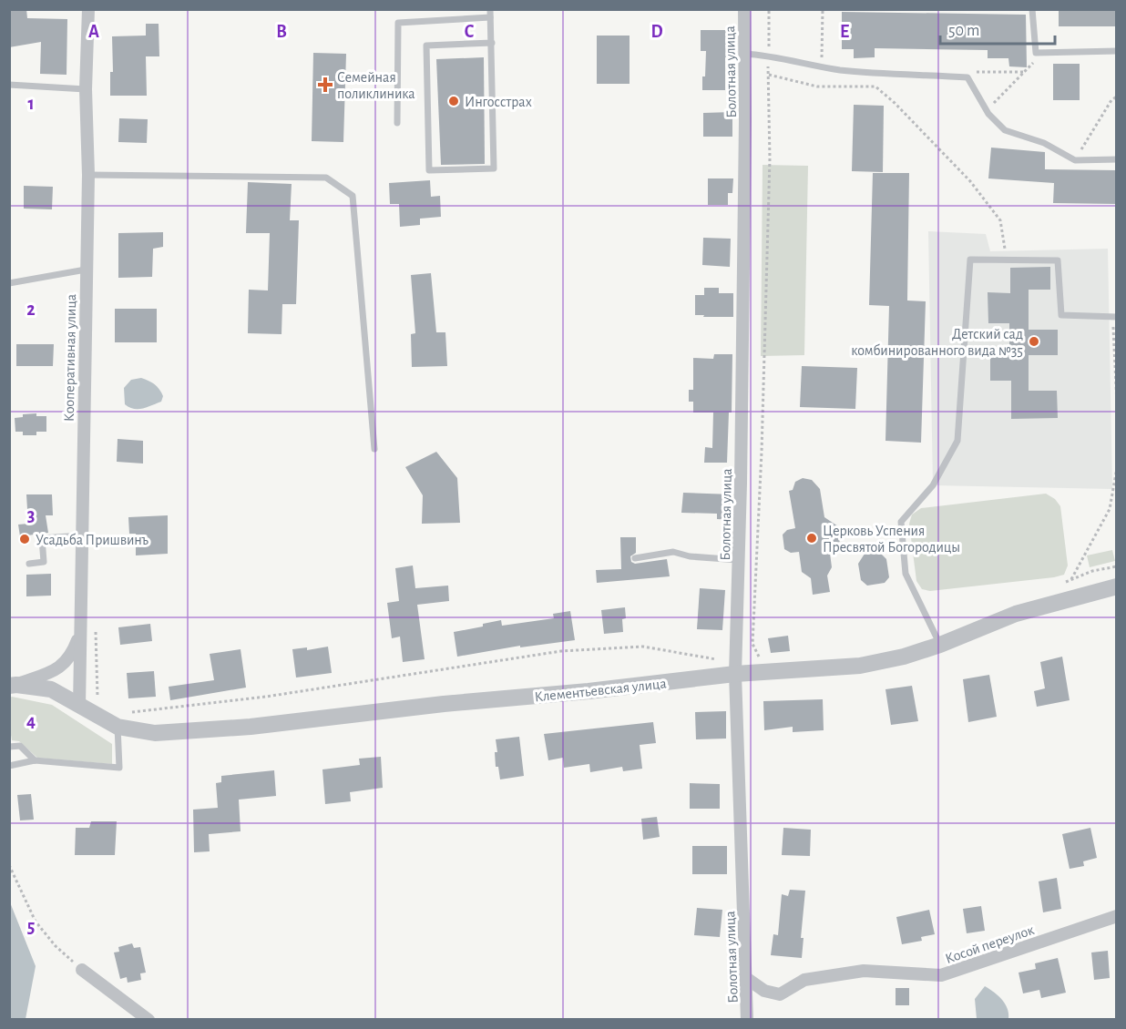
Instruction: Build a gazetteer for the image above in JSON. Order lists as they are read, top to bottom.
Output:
{
  "streets": {
    "street": [
      "Болотная улица",
      "Кооперативная улица",
      "Клементьевская улица",
      "Косой переулок"
    ]
  },
  "crossings": [
    ["Болотная улица", "Клементьевская улица"],
    ["Болотная улица", "Косой переулок"],
    ["Кооперативная улица", "Клементьевская улица"]
  ],
  "places": {
    "health": ["Семейная поликлиника"],
    "other": [
      "Ингосстрах",
      "Детский сад комбинированного вида №35",
      "Церковь Успения Пресвятой Богородицы",
      "Усадьба Пришвинъ"
    ]
  },
  "scale_bar": "50 m",
  "grid": {
    "columns": [
      "A",
      "B",
      "C",
      "D",
      "E"
    ],
    "rows": [
      "1",
      "2",
      "3",
      "4",
      "5"
    ]
  }
}
